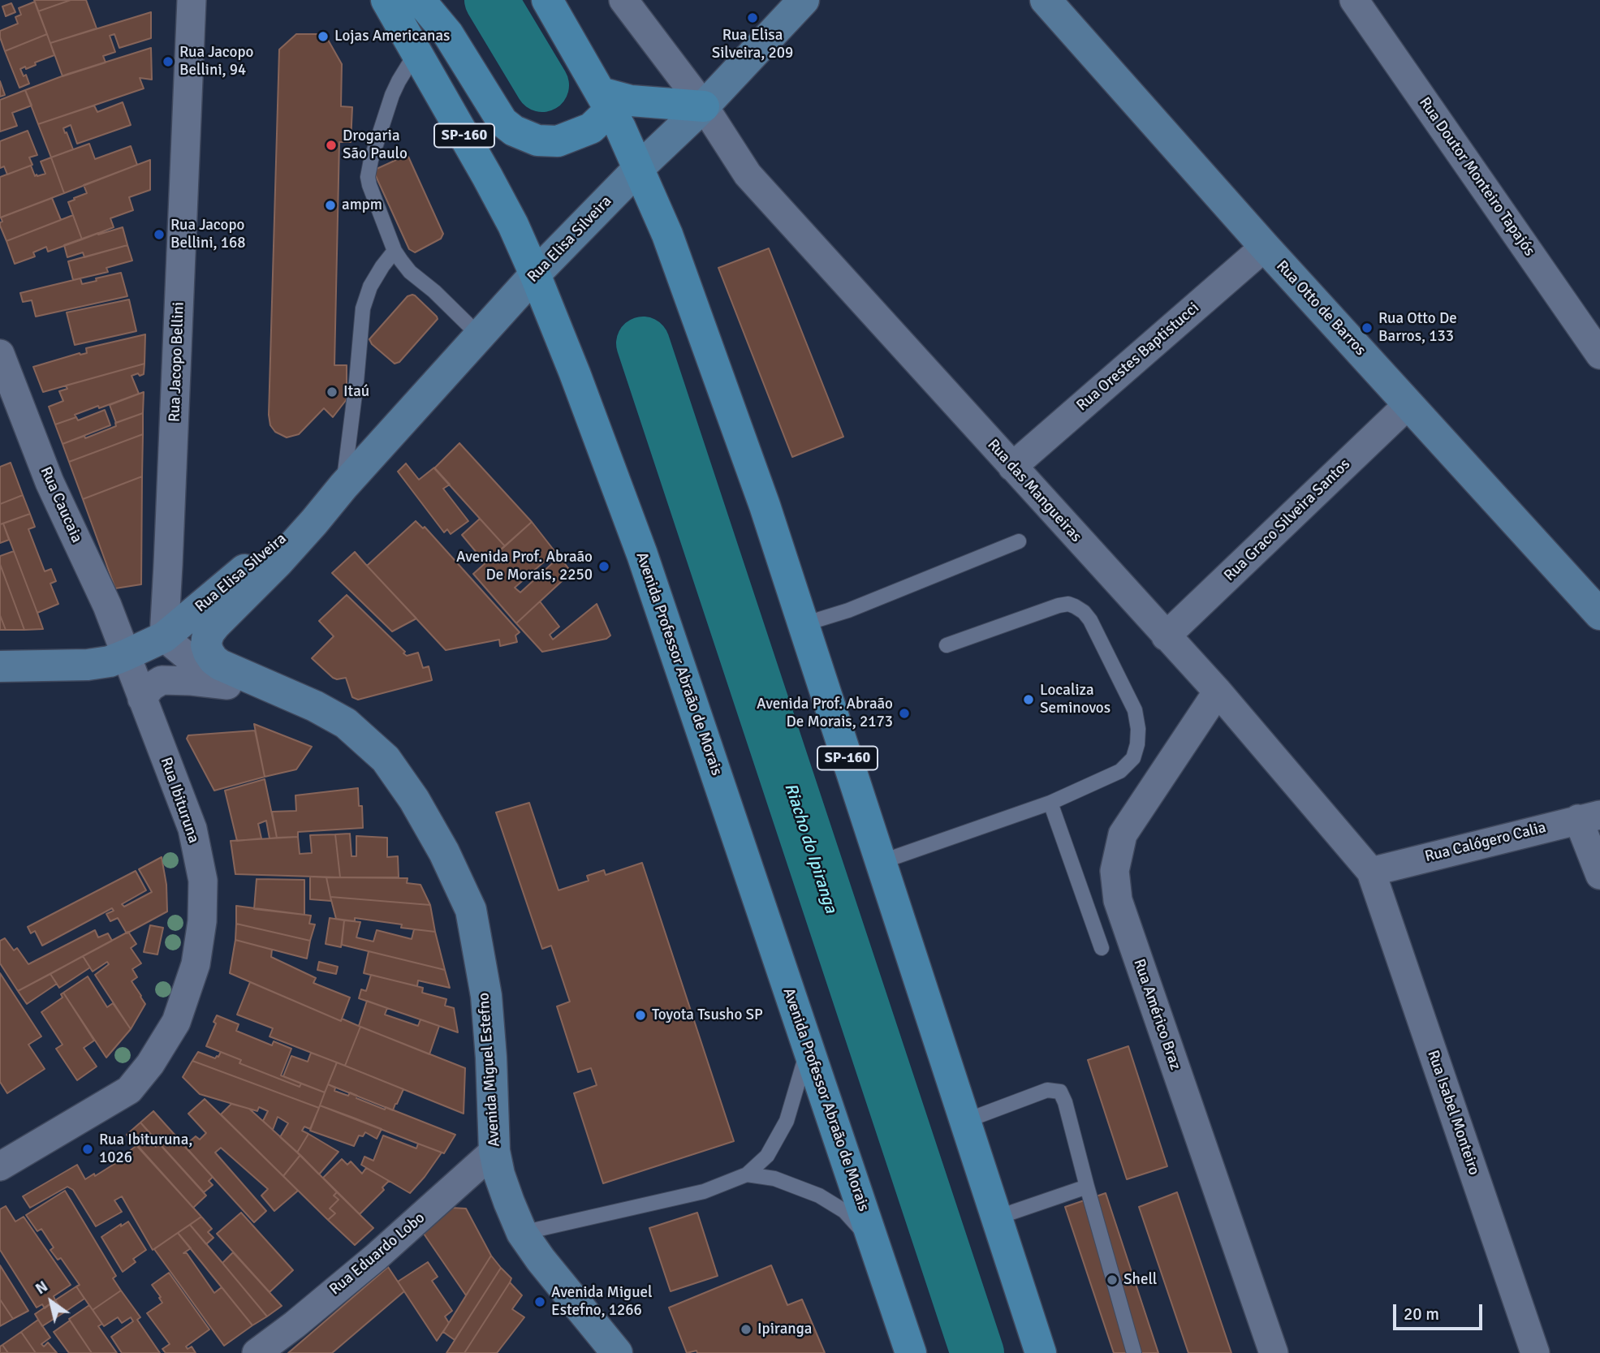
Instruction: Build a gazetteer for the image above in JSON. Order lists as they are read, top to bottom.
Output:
{
  "streets": {
    "main road": ["SP-160", "Avenida Professor Abraão de Morais"],
    "street": [
      "Rua Doutor Monteiro Tapajós",
      "Rua Elisa Silveira",
      "Rua Otto de Barros",
      "Rua Orestes Baptistucci",
      "Rua Jacopo Bellini",
      "Rua das Mangueiras",
      "Rua Caucaia",
      "Rua Graco Silveira Santos",
      "Rua Ibituruna",
      "Rua Calógero Calia",
      "Rua Américo Braz",
      "Avenida Miguel Estefno",
      "Rua Isabel Monteiro",
      "Rua Eduardo Lobo"
    ]
  },
  "crossings": [
    ["SP-160", "Rua Elisa Silveira"],
    ["Rua Elisa Silveira", "Rua Jacopo Bellini"],
    ["Rua Elisa Silveira", "Rua das Mangueiras"],
    ["Rua Elisa Silveira", "Avenida Professor Abraão de Morais"],
    ["Rua Elisa Silveira", "Avenida Miguel Estefno"],
    ["Rua Otto de Barros", "Rua Orestes Baptistucci"],
    ["Rua Otto de Barros", "Rua Graco Silveira Santos"],
    ["Rua Orestes Baptistucci", "Rua das Mangueiras"],
    ["Rua das Mangueiras", "Rua Graco Silveira Santos"],
    ["Rua das Mangueiras", "Rua Calógero Calia"],
    ["Rua das Mangueiras", "Rua Américo Braz"],
    ["Rua das Mangueiras", "Rua Isabel Monteiro"],
    ["Rua Caucaia", "Rua Ibituruna"],
    ["Rua Ibituruna", "Avenida Miguel Estefno"],
    ["Rua Calógero Calia", "Rua Isabel Monteiro"],
    ["Avenida Miguel Estefno", "Rua Eduardo Lobo"]
  ],
  "water": ["Riacho do Ipiranga"],
  "places": [
    "Rua Elisa Silveira, 209",
    "Lojas Americanas",
    "Rua Jacopo Bellini, 94",
    "Drogaria São Paulo",
    "ampm",
    "Rua Jacopo Bellini, 168",
    "Rua Otto De Barros, 133",
    "Itaú",
    "Avenida Prof. Abraão De Morais, 2250",
    "Localiza Seminovos",
    "Avenida Prof. Abraão De Morais, 2173",
    "Toyota Tsusho SP",
    "Rua Ibituruna, 1026",
    "Shell",
    "Avenida Miguel Estefno, 1266",
    "Ipiranga"
  ],
  "scale_bar": "20 m",
  "north": "top left"
}
